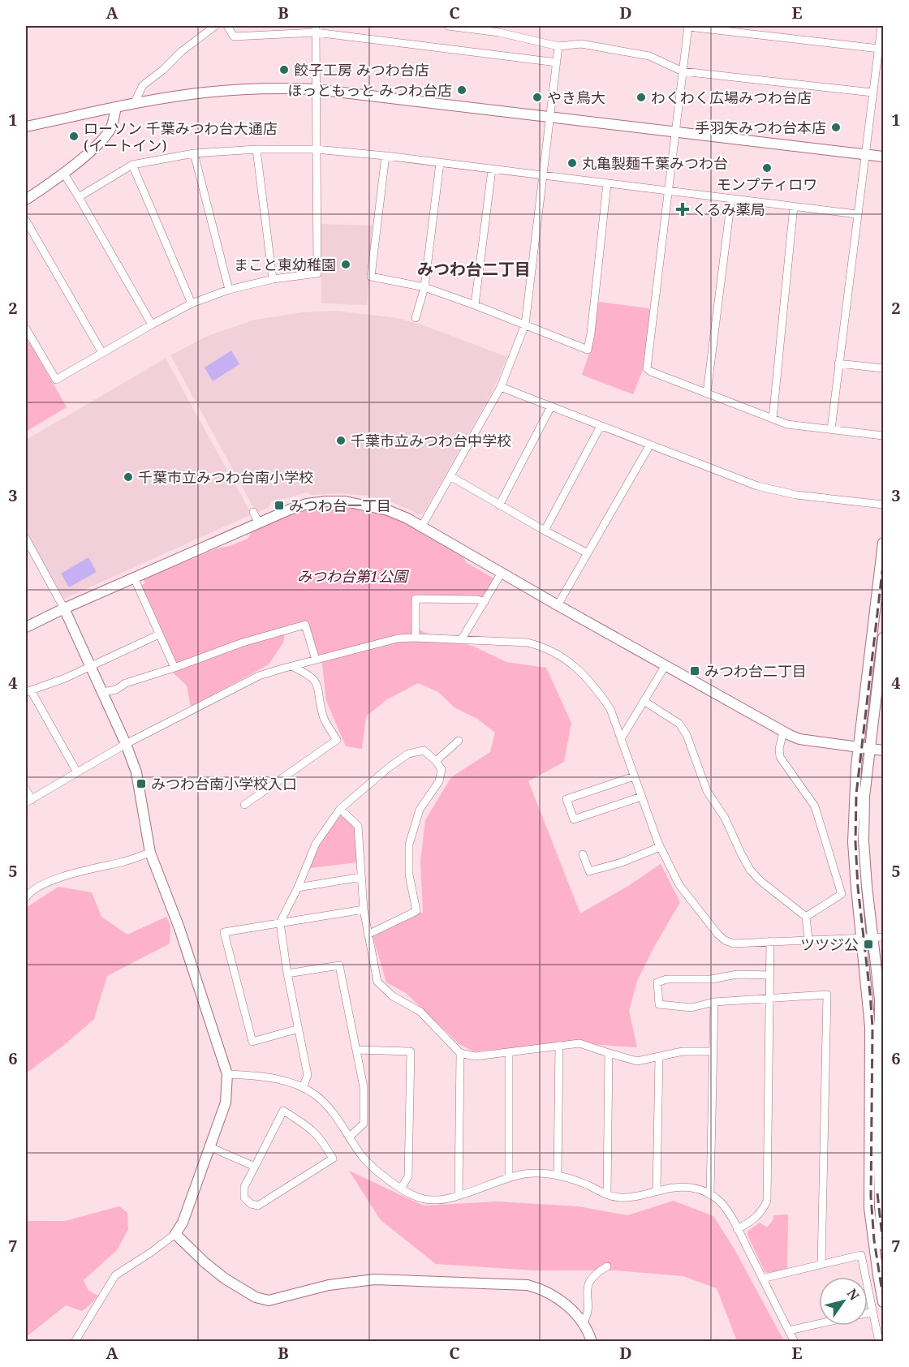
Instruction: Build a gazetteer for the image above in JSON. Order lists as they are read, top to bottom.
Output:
{
  "districts": ["みつわ台二丁目"],
  "parks": ["みつわ台第1公園"],
  "places": {
    "other": [
      "餃子工房 みつわ台店",
      "ほっともっと みつわ台店",
      "やき鳥大",
      "わくわく広場みつわ台店",
      "手羽矢みつわ台本店",
      "ローソン 千葉みつわ台大通店 (イートイン)",
      "丸亀製麺千葉みつわ台",
      "モンプティロワ",
      "まこと東幼稚園",
      "千葉市立みつわ台中学校",
      "千葉市立みつわ台南小学校"
    ],
    "health": ["くるみ薬局"],
    "transit": [
      "みつわ台一丁目",
      "みつわ台二丁目",
      "みつわ台南小学校入口",
      "ツツジ公"
    ]
  },
  "north": "top right",
  "grid": {
    "columns": [
      "A",
      "B",
      "C",
      "D",
      "E"
    ],
    "rows": [
      "1",
      "2",
      "3",
      "4",
      "5",
      "6",
      "7"
    ]
  }
}
